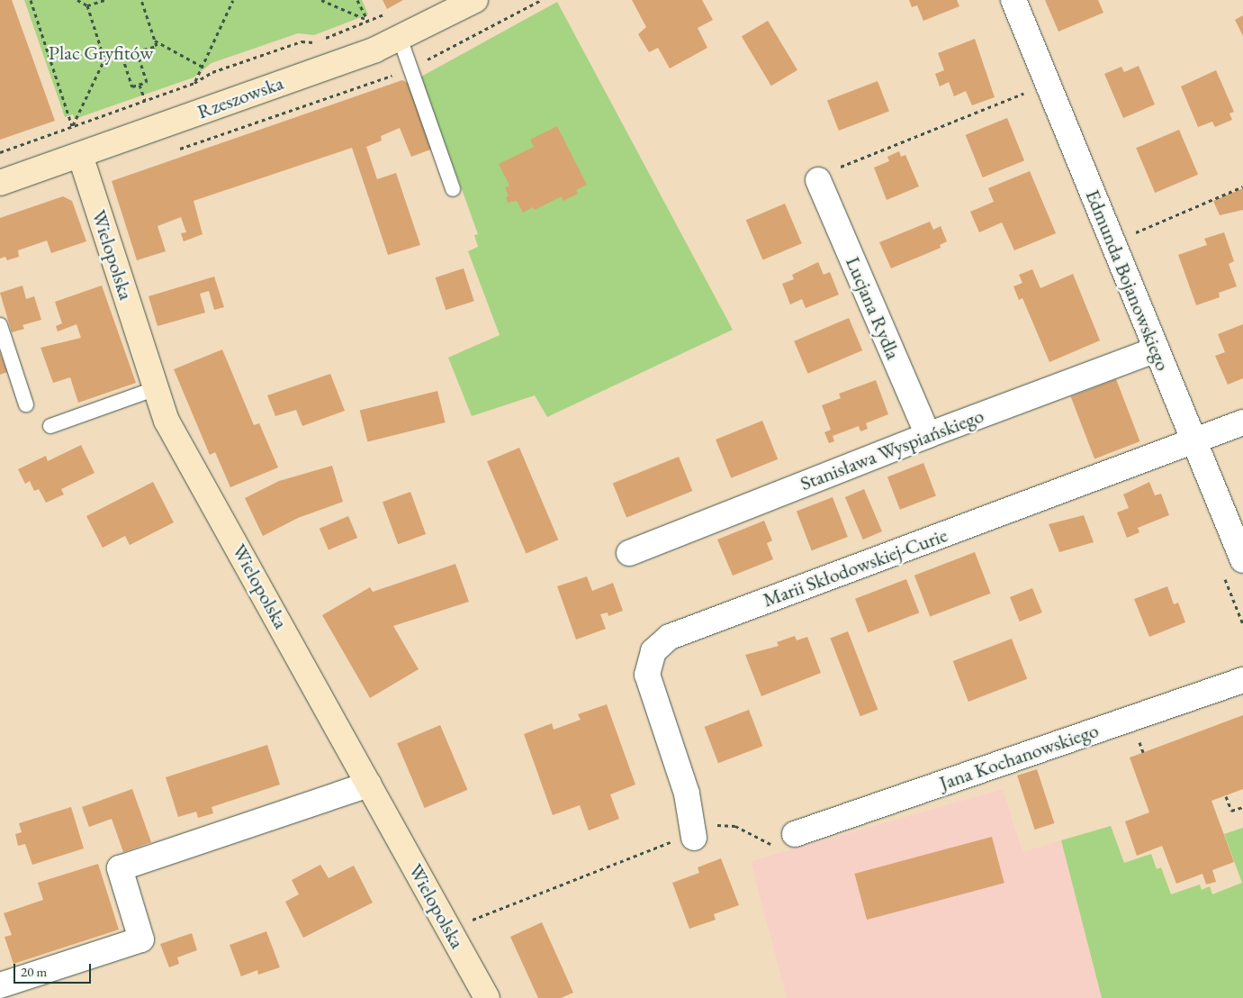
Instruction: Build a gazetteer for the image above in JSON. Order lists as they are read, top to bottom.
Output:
{
  "streets": {
    "street": [
      "Rzeszowska",
      "Wielopolska",
      "Edmunda Bojanowskiego",
      "Lucjana Rydla",
      "Stanisława Wyspiańskiego",
      "Marii Skłodowskiej-Curie",
      "Jana Kochanowskiego"
    ]
  },
  "crossings": [
    ["Rzeszowska", "Wielopolska"],
    ["Edmunda Bojanowskiego", "Stanisława Wyspiańskiego"],
    ["Edmunda Bojanowskiego", "Marii Skłodowskiej-Curie"],
    ["Lucjana Rydla", "Stanisława Wyspiańskiego"]
  ],
  "parks": ["Plac Gryfitów"],
  "scale_bar": "20 m"
}
